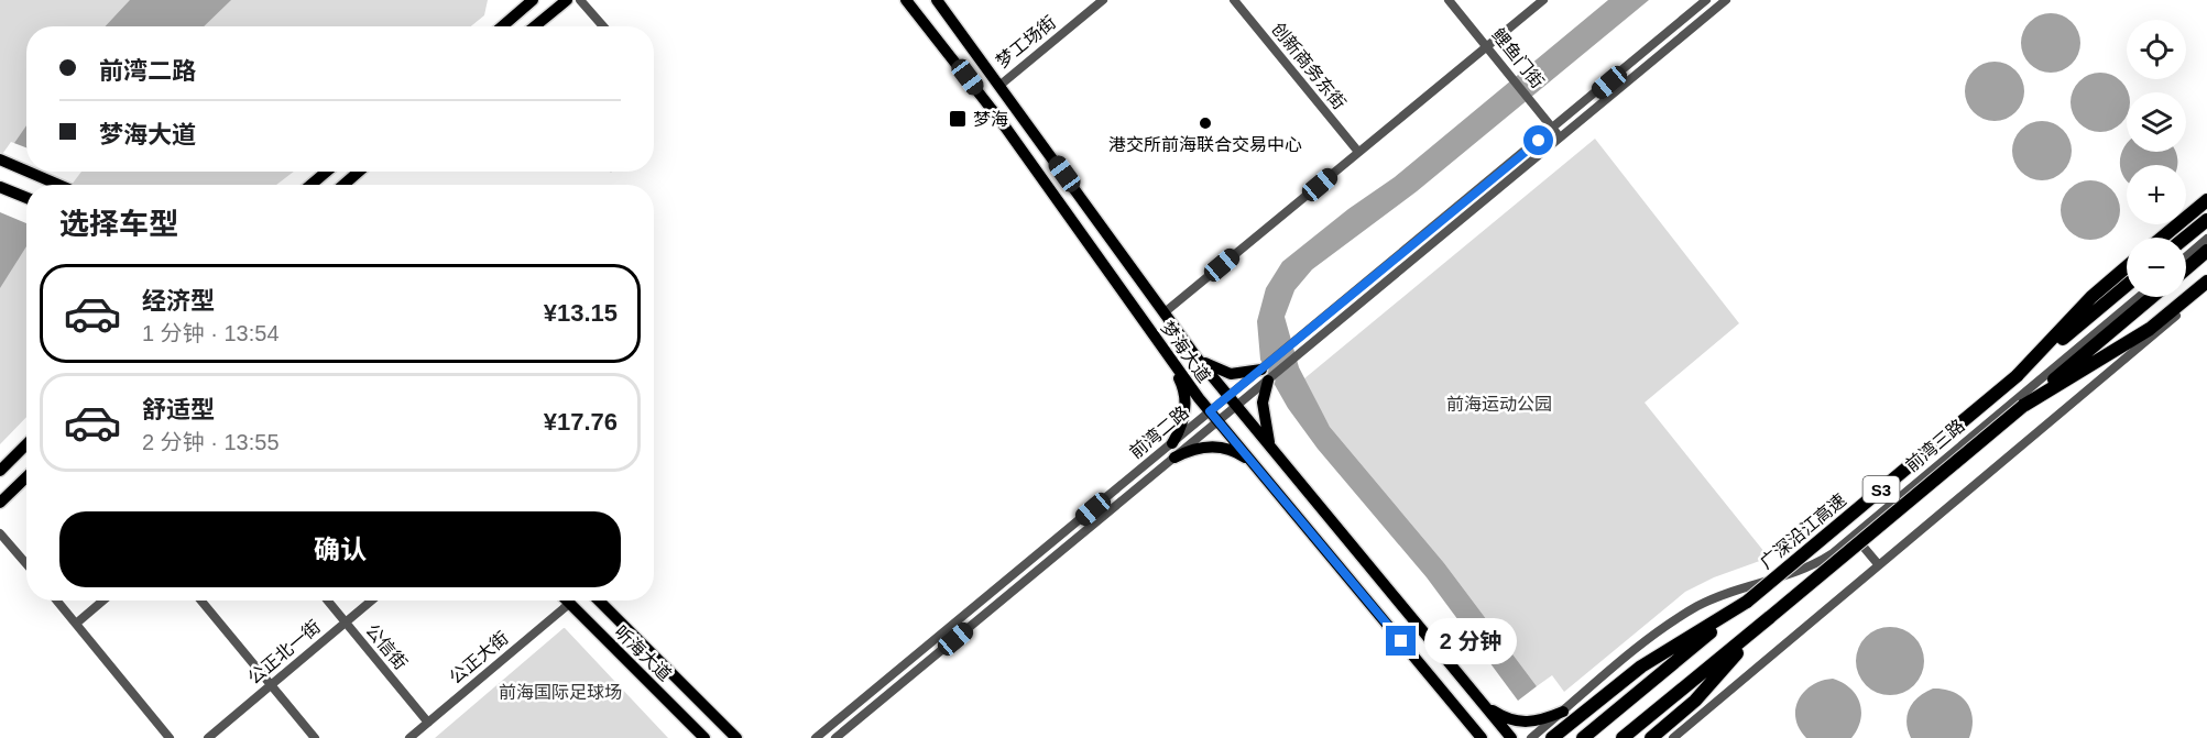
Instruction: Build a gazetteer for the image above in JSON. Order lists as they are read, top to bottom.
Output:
{
  "streets": {
    "highway": ["S3", "广深沿江高速"],
    "main road": ["梦海大道", "听海大道"],
    "street": [
      "梦工场街",
      "鲤鱼门街",
      "创新商务东街",
      "前湾二路",
      "前湾三路",
      "公信街",
      "公正北一街",
      "公正大街"
    ]
  },
  "crossings": [
    ["梦工场街", "梦海大道"],
    ["鲤鱼门街", "前湾二路"],
    ["梦海大道", "前湾二路"],
    ["公信街", "公正北一街"],
    ["公信街", "公正大街"],
    ["听海大道", "公正大街"]
  ],
  "parks": ["前海运动公园", "前海国际足球场"],
  "places": {
    "transit": ["梦海"],
    "other": ["港交所前海联合交易中心"]
  },
  "page": {
    "map_buttons": ["+", "−"],
    "banner": ["前湾二路", "梦海大道"],
    "heading": "选择车型",
    "list": [
      {
        "name": "经济型",
        "note": "1 分钟 · 13:54",
        "value": "¥13.15"
      },
      {
        "name": "舒适型",
        "note": "2 分钟 · 13:55",
        "value": "¥17.76"
      }
    ],
    "buttons": "确认",
    "bubble": "2 分钟"
  }
}
